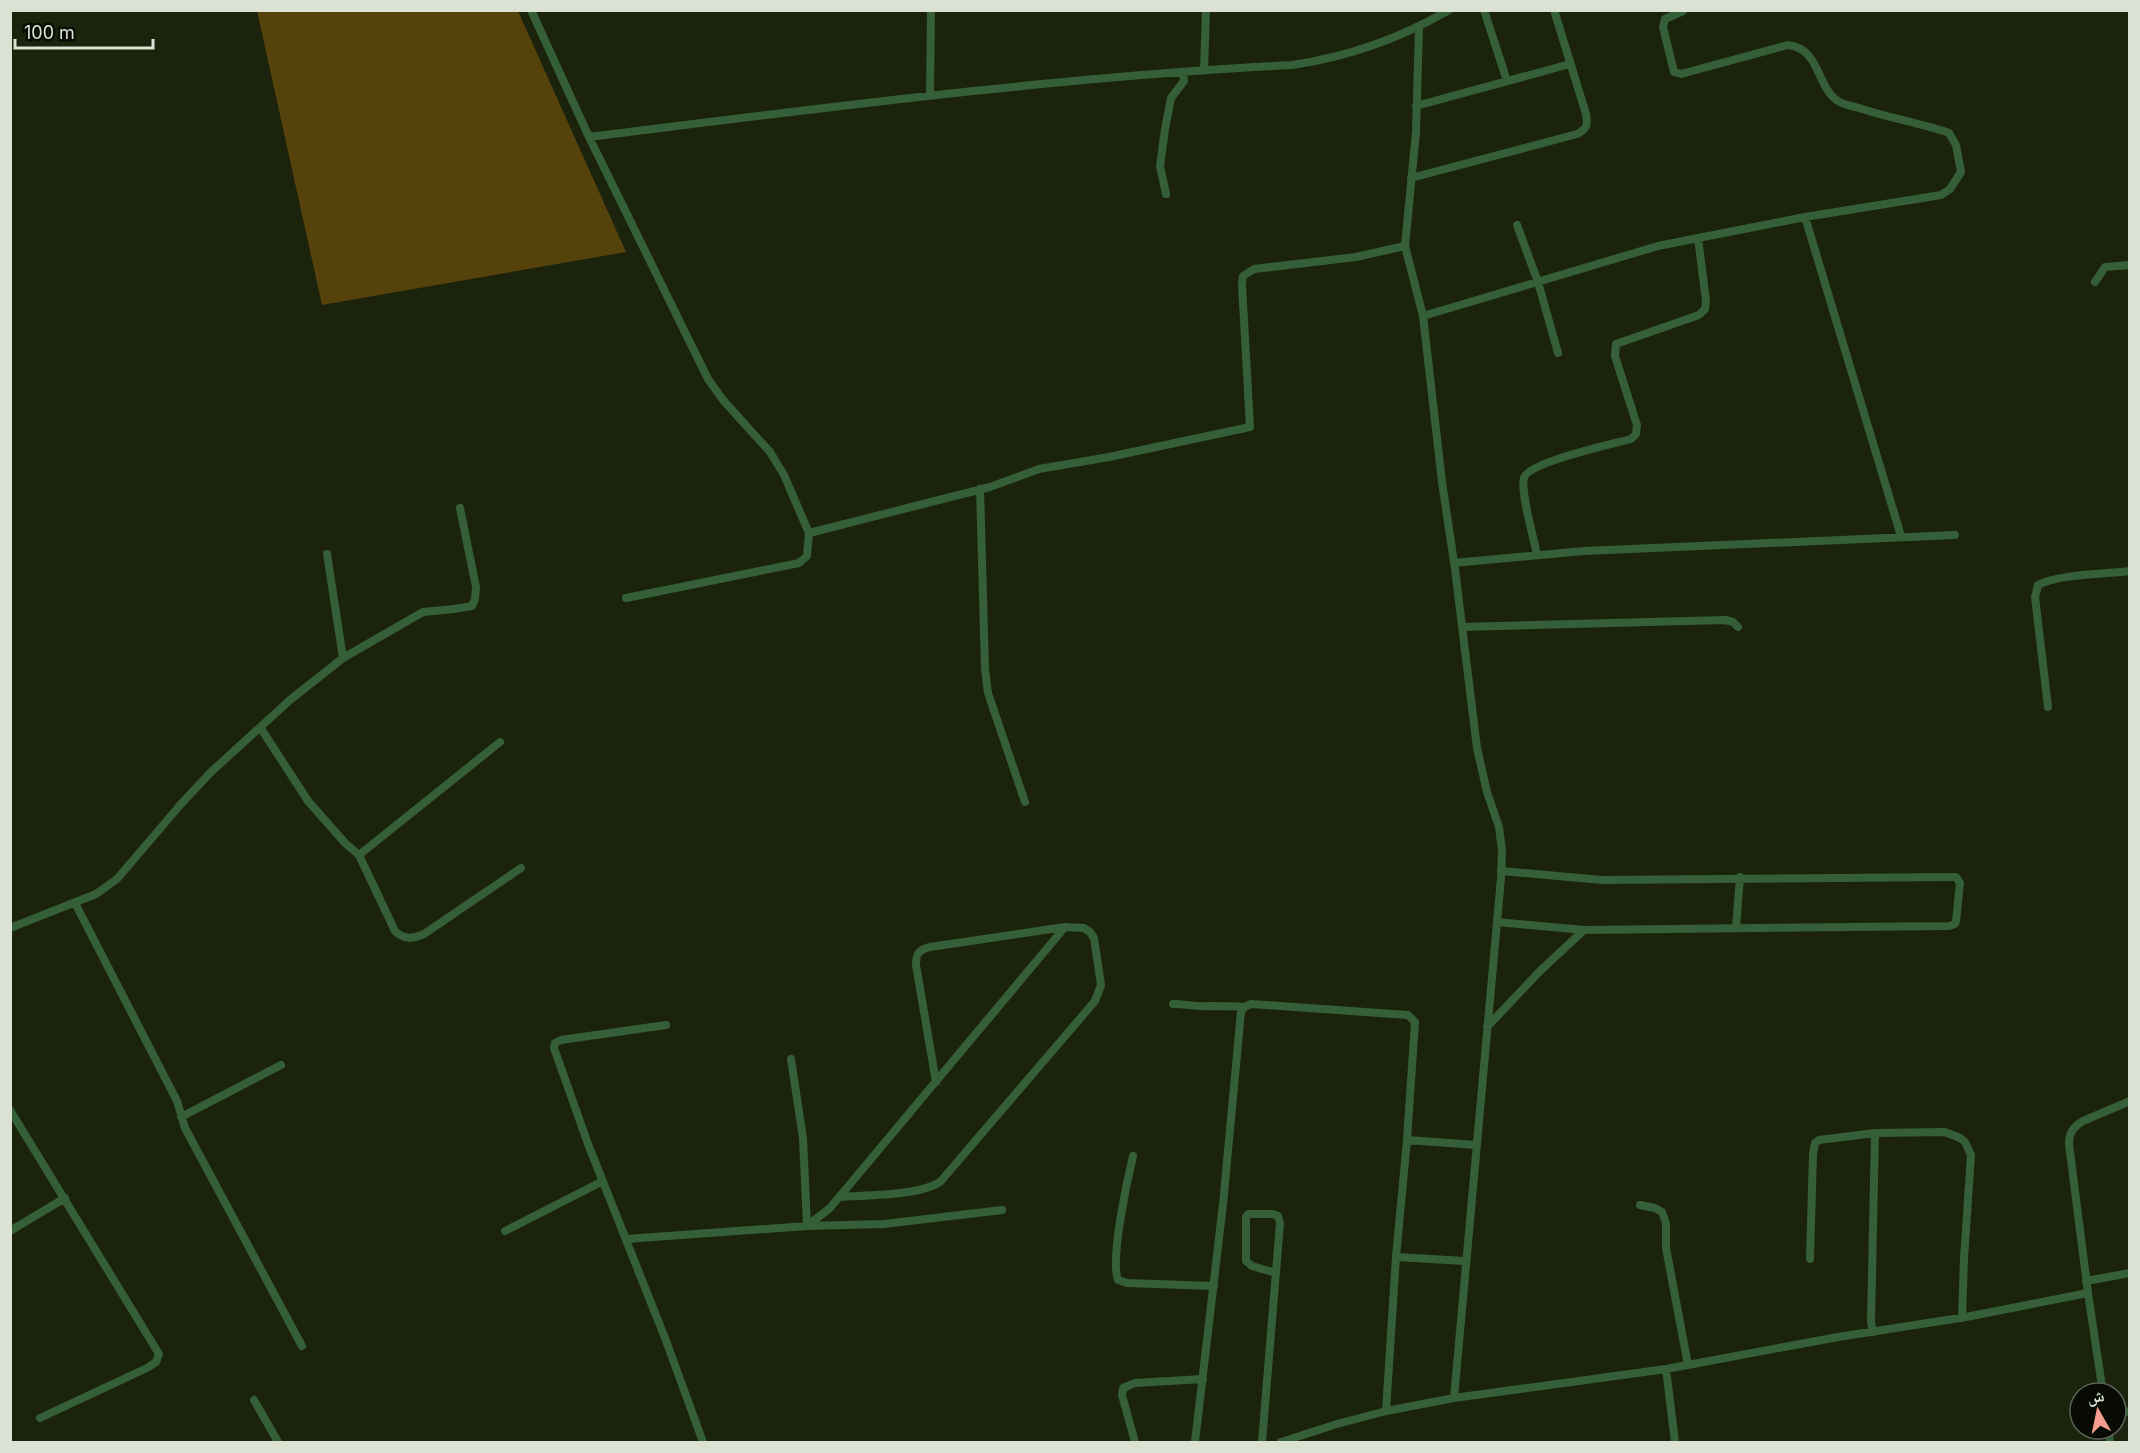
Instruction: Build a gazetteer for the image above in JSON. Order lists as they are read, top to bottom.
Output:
{
  "scale_bar": "100 m",
  "north": "top"
}
